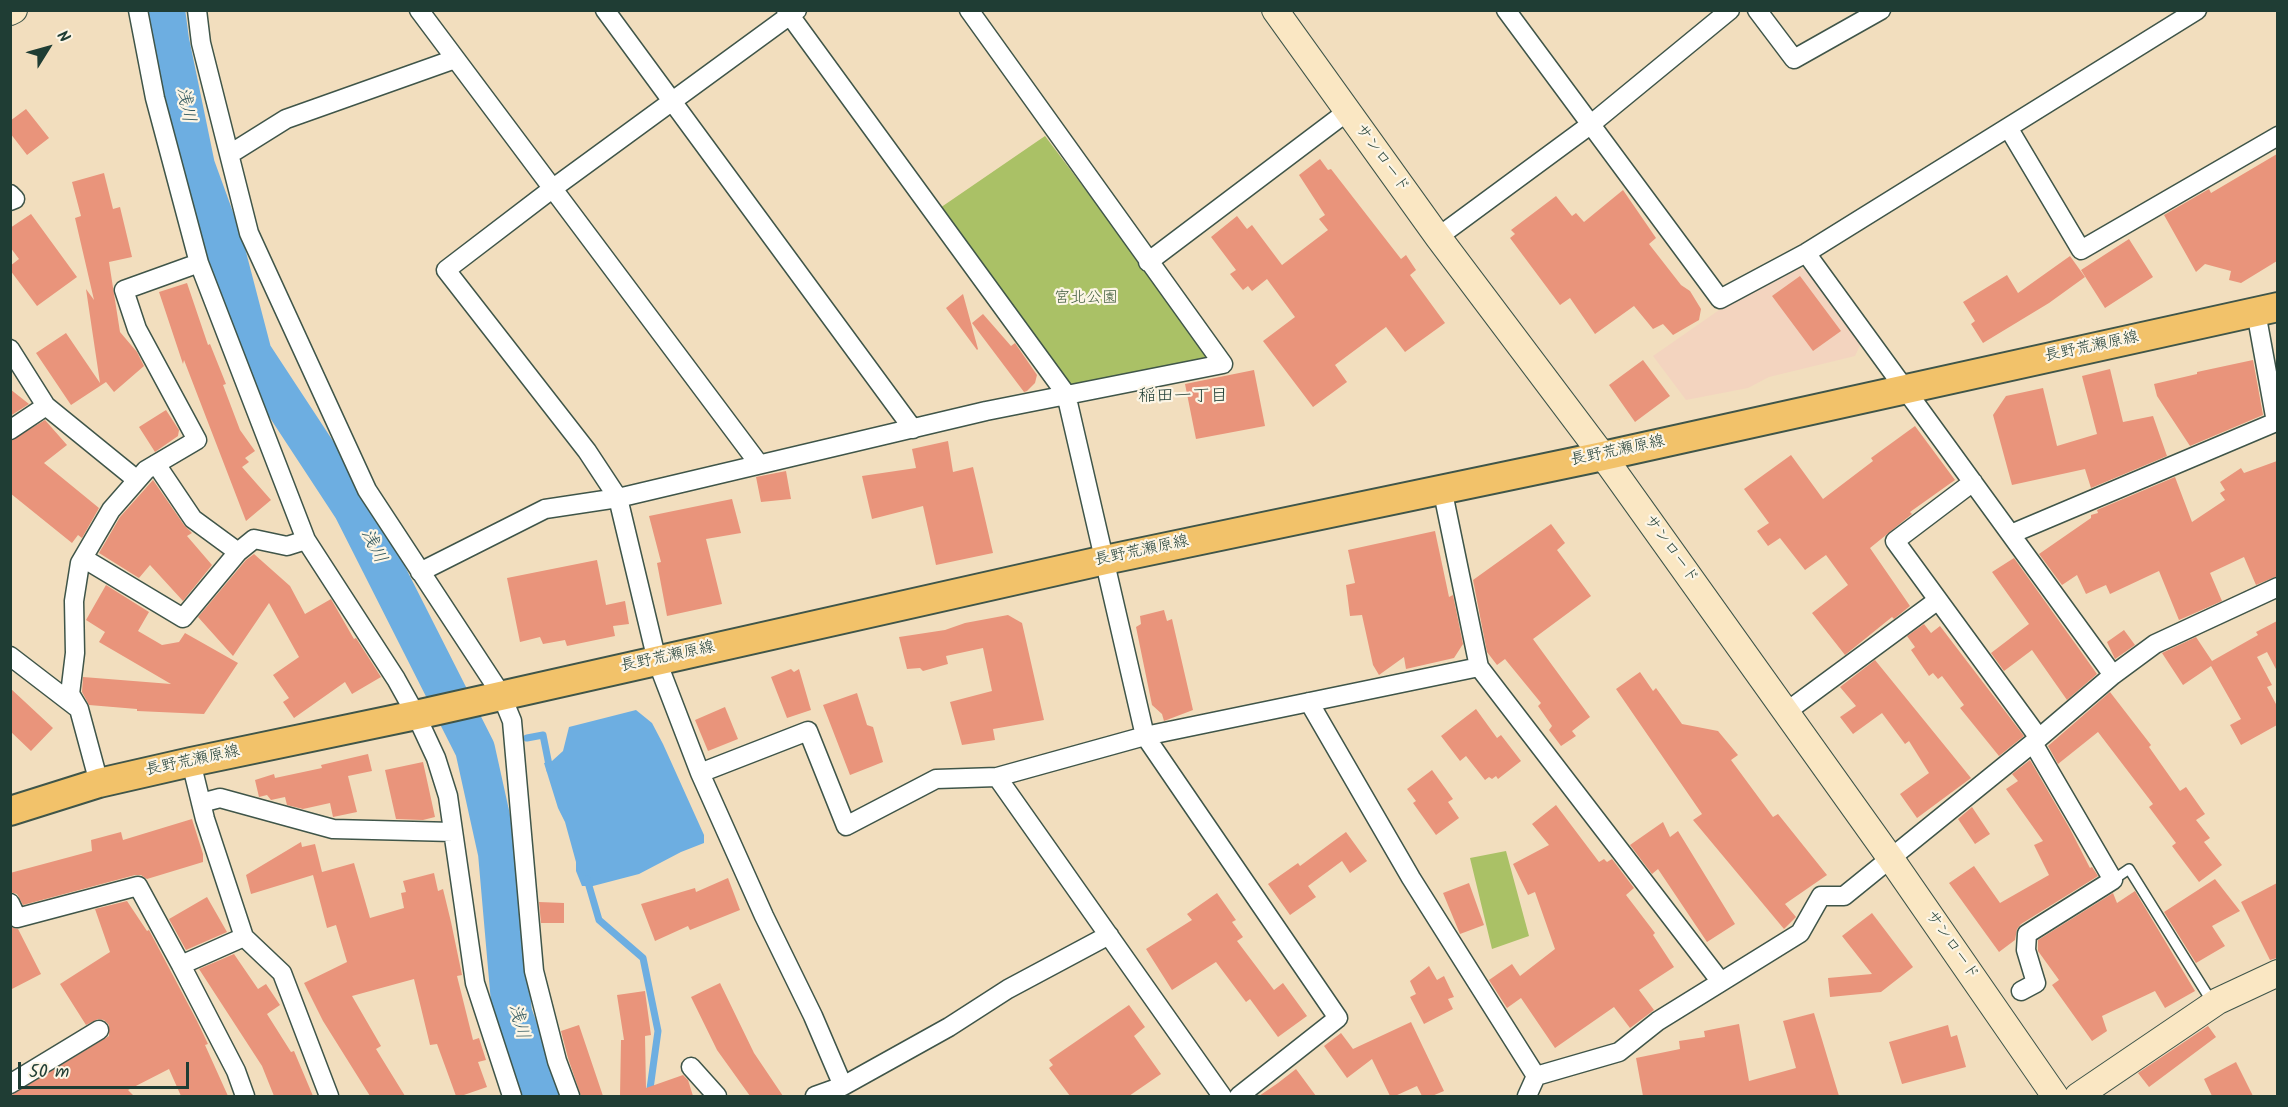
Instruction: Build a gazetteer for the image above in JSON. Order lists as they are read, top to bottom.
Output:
{
  "streets": {
    "main road": ["長野荒瀬原線"],
    "street": ["サンロード"]
  },
  "crossings": [
    ["サンロード", "長野荒瀬原線"]
  ],
  "districts": ["稲田一丁目"],
  "water": ["浅川"],
  "parks": ["宮北公園"],
  "scale_bar": "50 m",
  "north": "top right"
}
